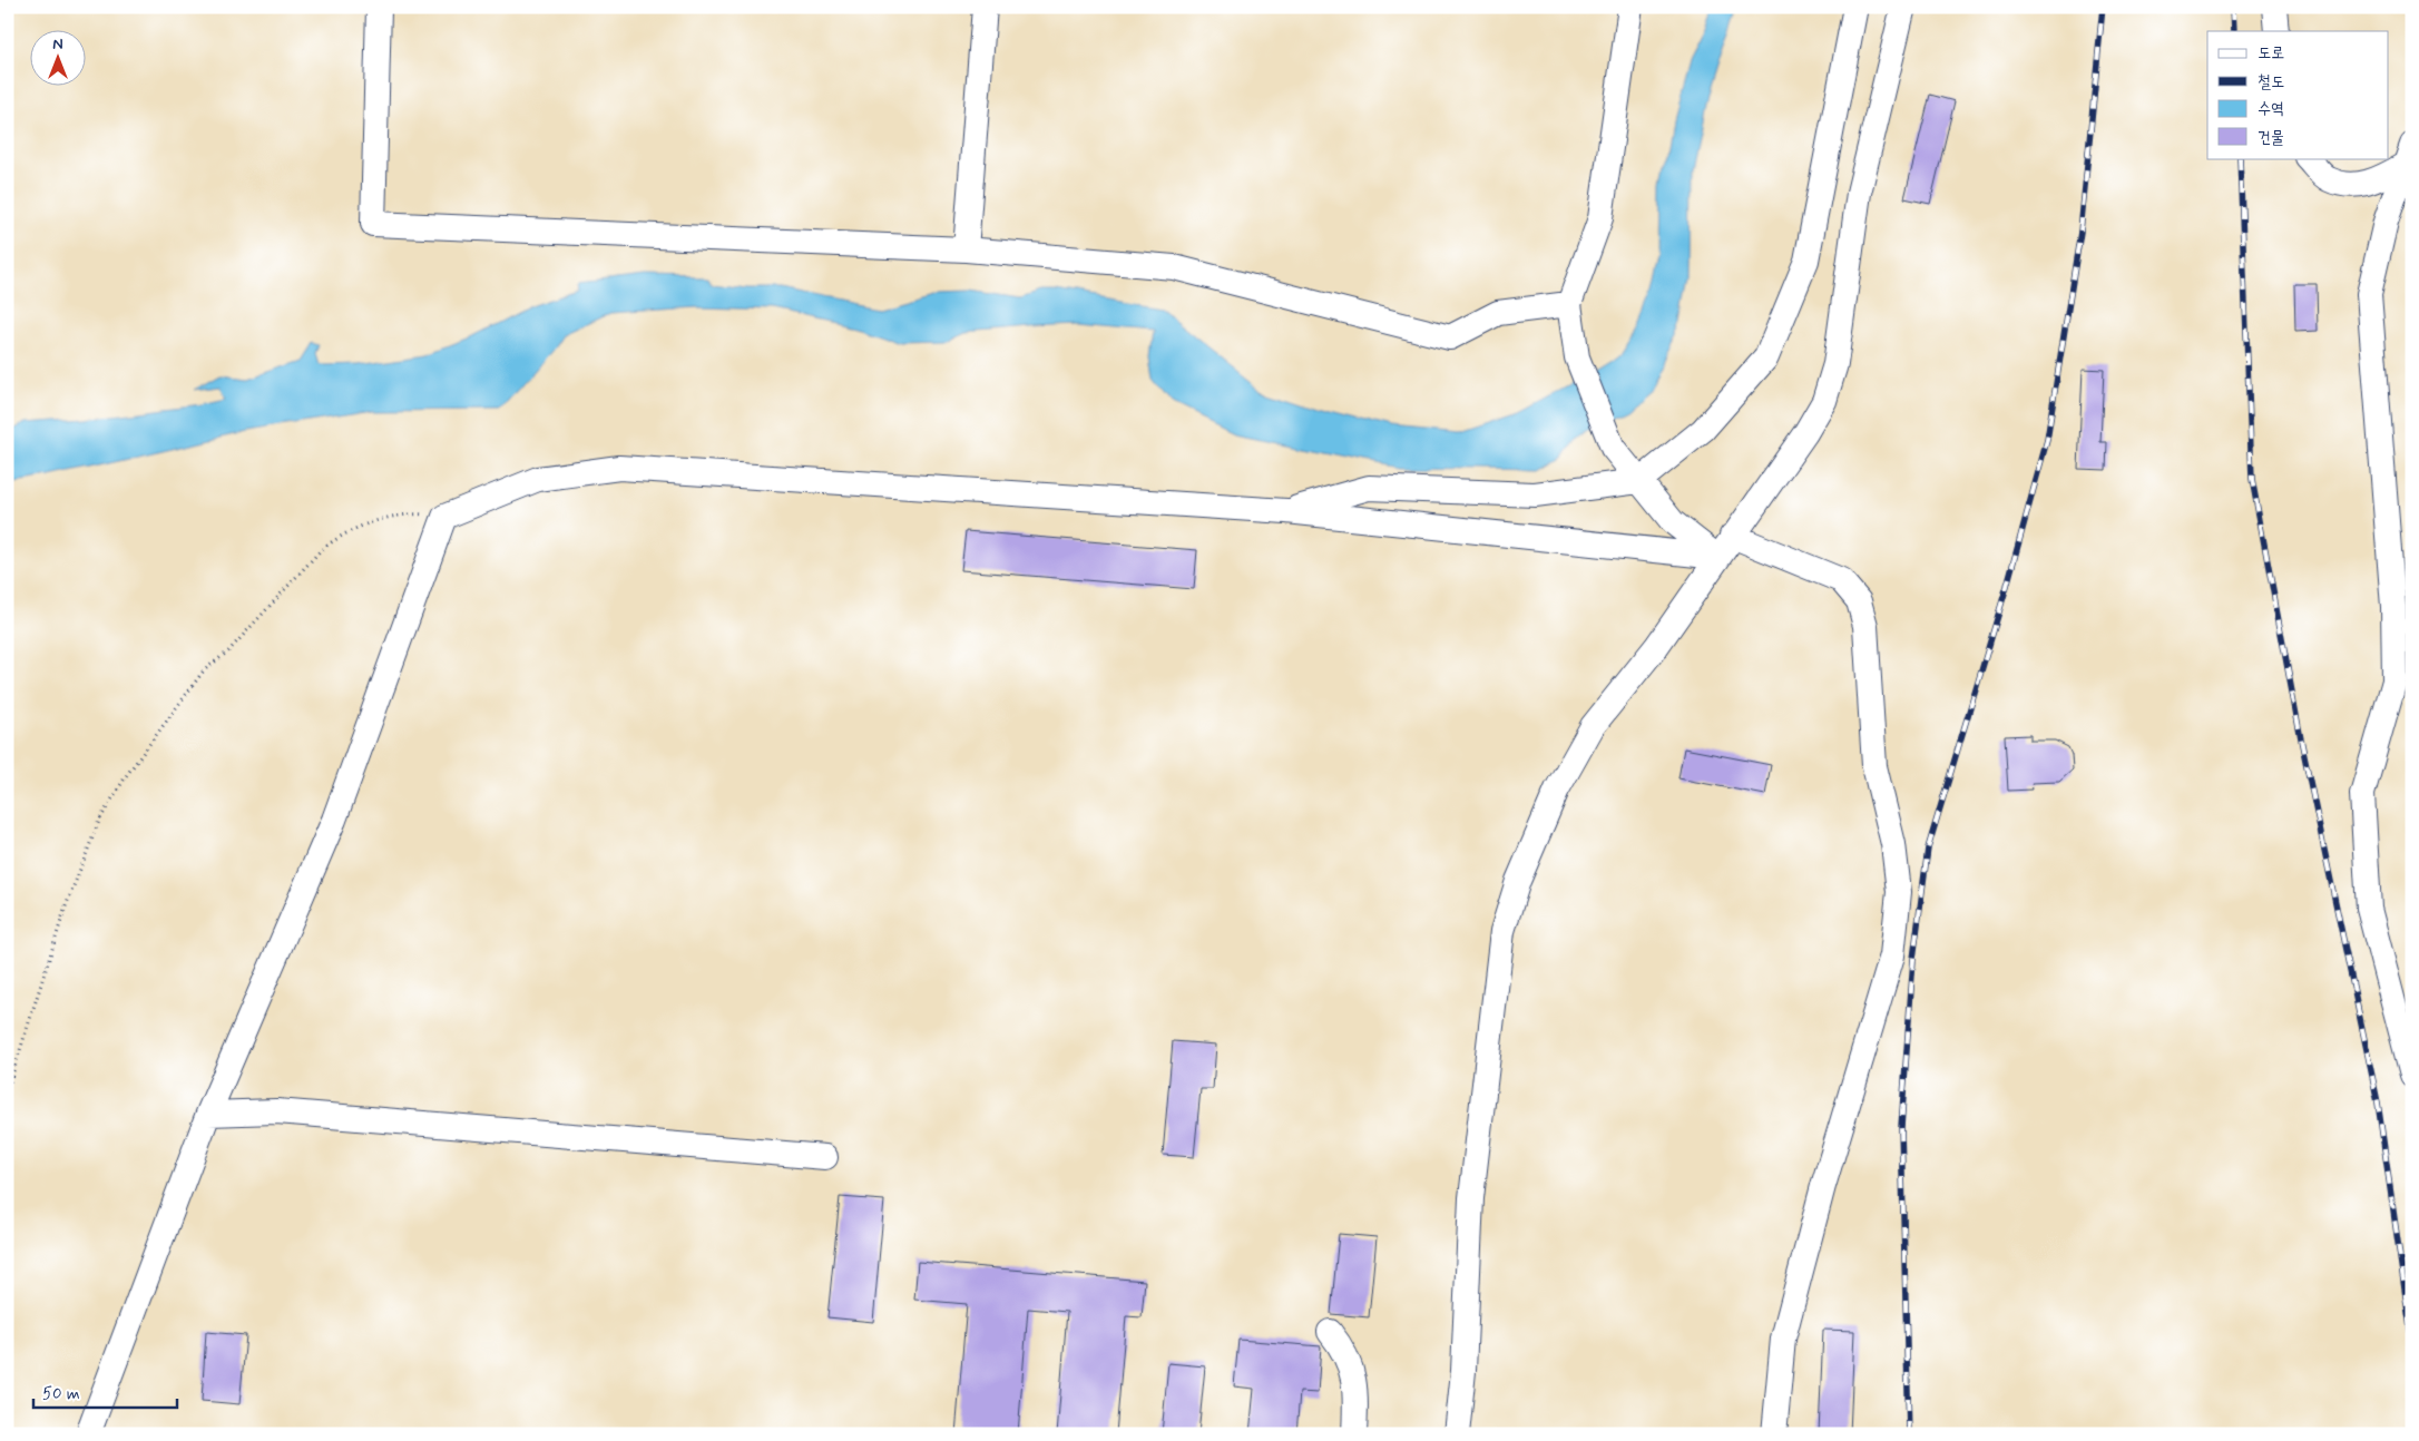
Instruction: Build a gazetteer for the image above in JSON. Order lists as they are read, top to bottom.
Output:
{
  "legend": [
    "도로",
    "철도",
    "수역",
    "건물"
  ],
  "scale_bar": "50 m",
  "north": "top"
}
